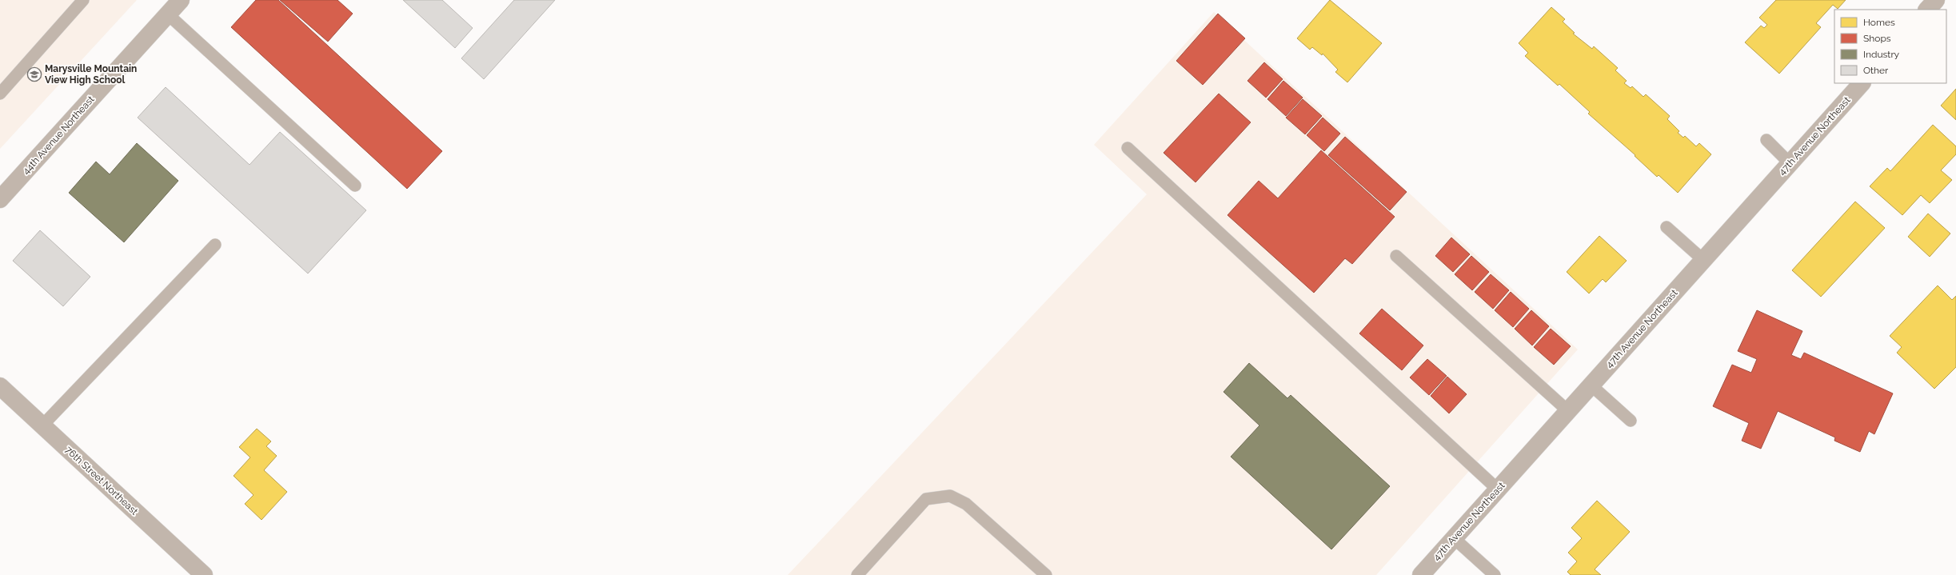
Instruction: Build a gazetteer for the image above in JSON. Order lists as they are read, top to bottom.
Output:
{
  "streets": {
    "street": ["44th Avenue Northeast", "47th Avenue Northeast", "76th Street Northeast"]
  },
  "places": {
    "school or university": ["Marysville Mountain View High School"]
  },
  "legend": [
    "Homes",
    "Shops",
    "Industry",
    "Other"
  ]
}
